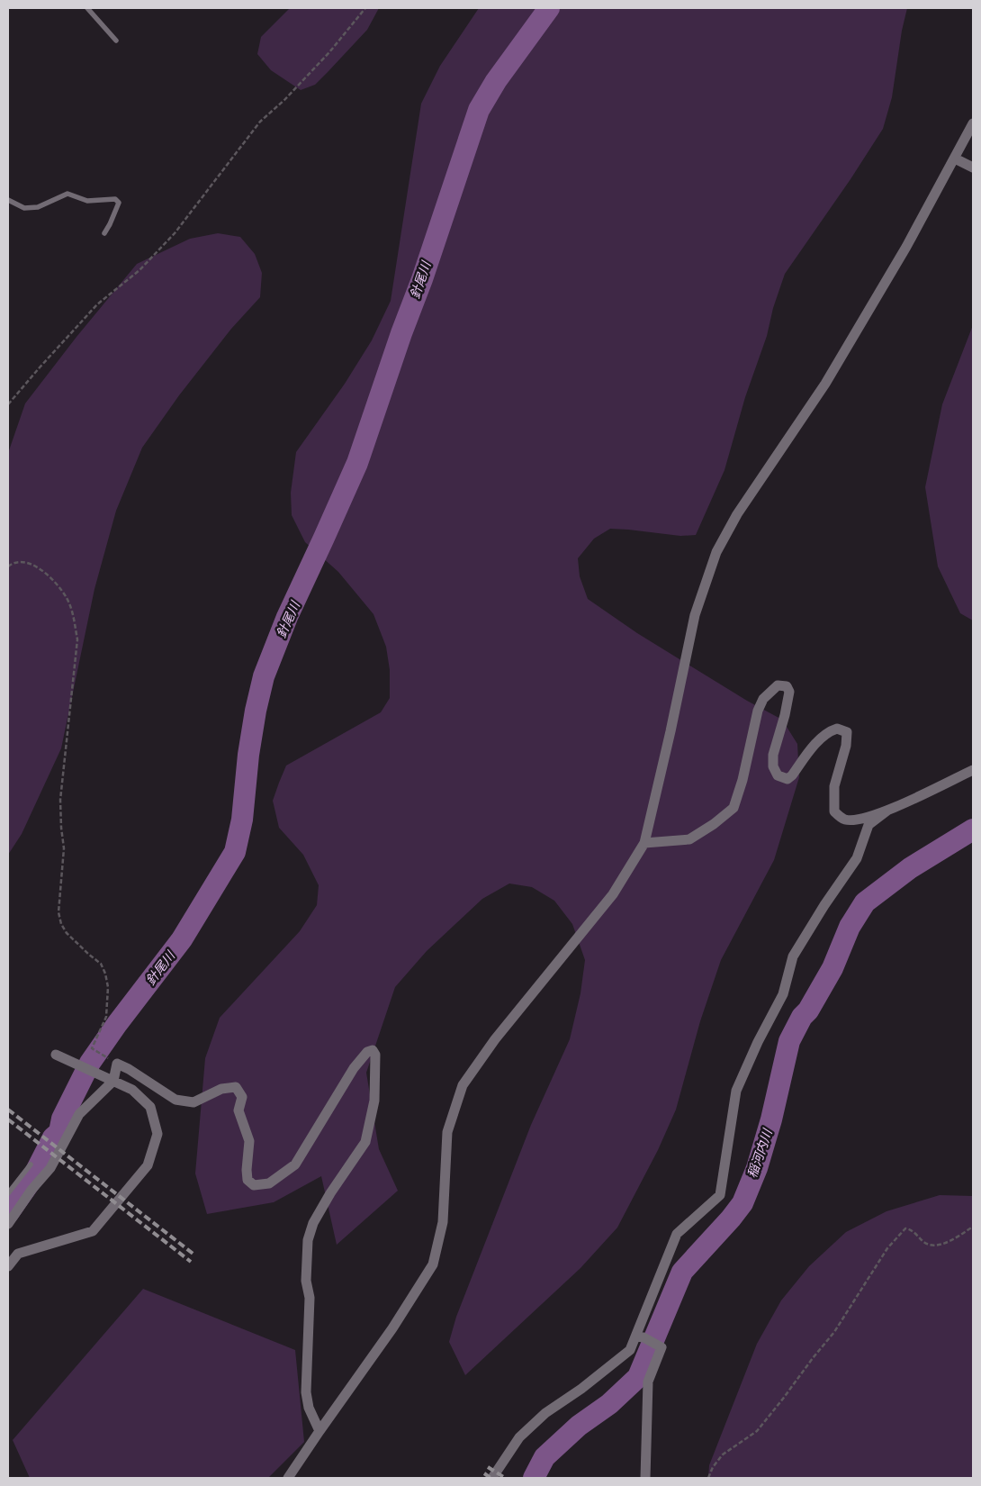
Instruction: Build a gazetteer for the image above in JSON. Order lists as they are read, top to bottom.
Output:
{
  "water": ["針尾川", "稲河内川"]
}
